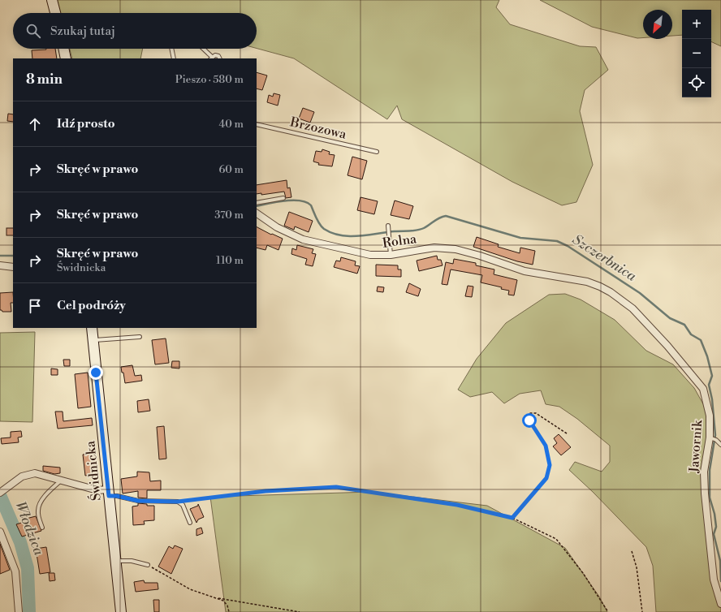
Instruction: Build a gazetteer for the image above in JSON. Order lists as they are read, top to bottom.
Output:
{
  "streets": {
    "street": ["Rolna", "Jawornik", "Świdnicka"],
    "lane": ["Brzozowa"]
  },
  "crossings": [
    ["Rolna", "Jawornik"]
  ],
  "water": ["Szczerbnica", "Włodzica"],
  "north": "bottom left",
  "page": {
    "map_buttons": ["+", "−"],
    "search": "Szukaj tutaj",
    "heading": ["8 min", "Pieszo · 580 m"],
    "list": [
      ["Idź prosto", "40 m"],
      ["Skręć w prawo", "60 m"],
      ["Skręć w prawo", "370 m"],
      ["Skręć w prawo", "Świdnicka", "110 m"],
      "Cel podróży"
    ]
  }
}
